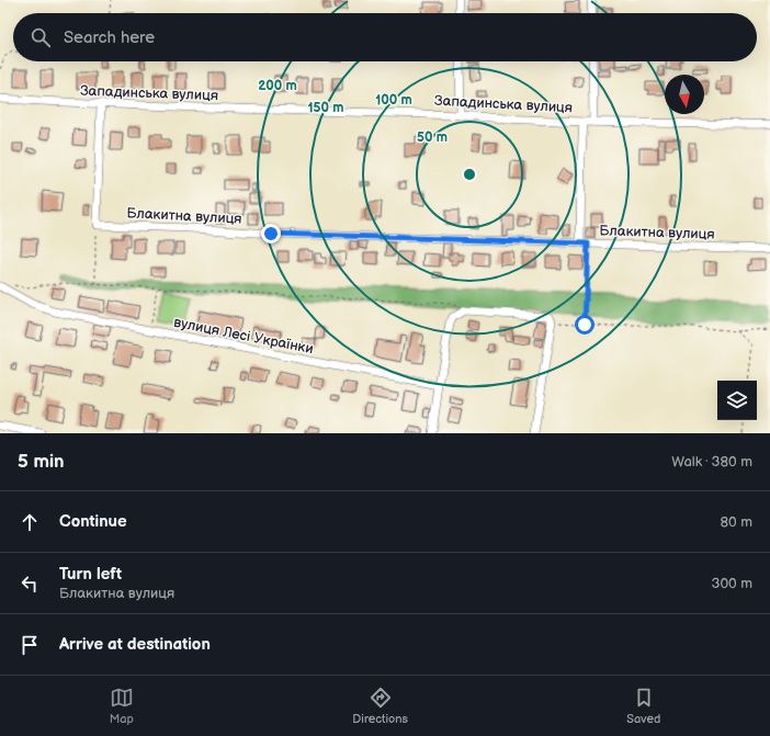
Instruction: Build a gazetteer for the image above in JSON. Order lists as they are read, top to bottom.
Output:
{
  "streets": {
    "street": ["Западинська вулиця", "Блакитна вулиця", "вулиця Лесі Українки"]
  },
  "north": "bottom",
  "page": {
    "search": "Search here",
    "heading": ["5 min", "Walk · 380 m"],
    "list": [
      ["Continue", "80 m"],
      ["Turn left", "Блакитна вулиця", "300 m"],
      "Arrive at destination"
    ],
    "nav": ["Map", "Directions", "Saved"]
  },
  "rings": [
    "200 m",
    "100 m",
    "150 m",
    "50 m"
  ]
}
